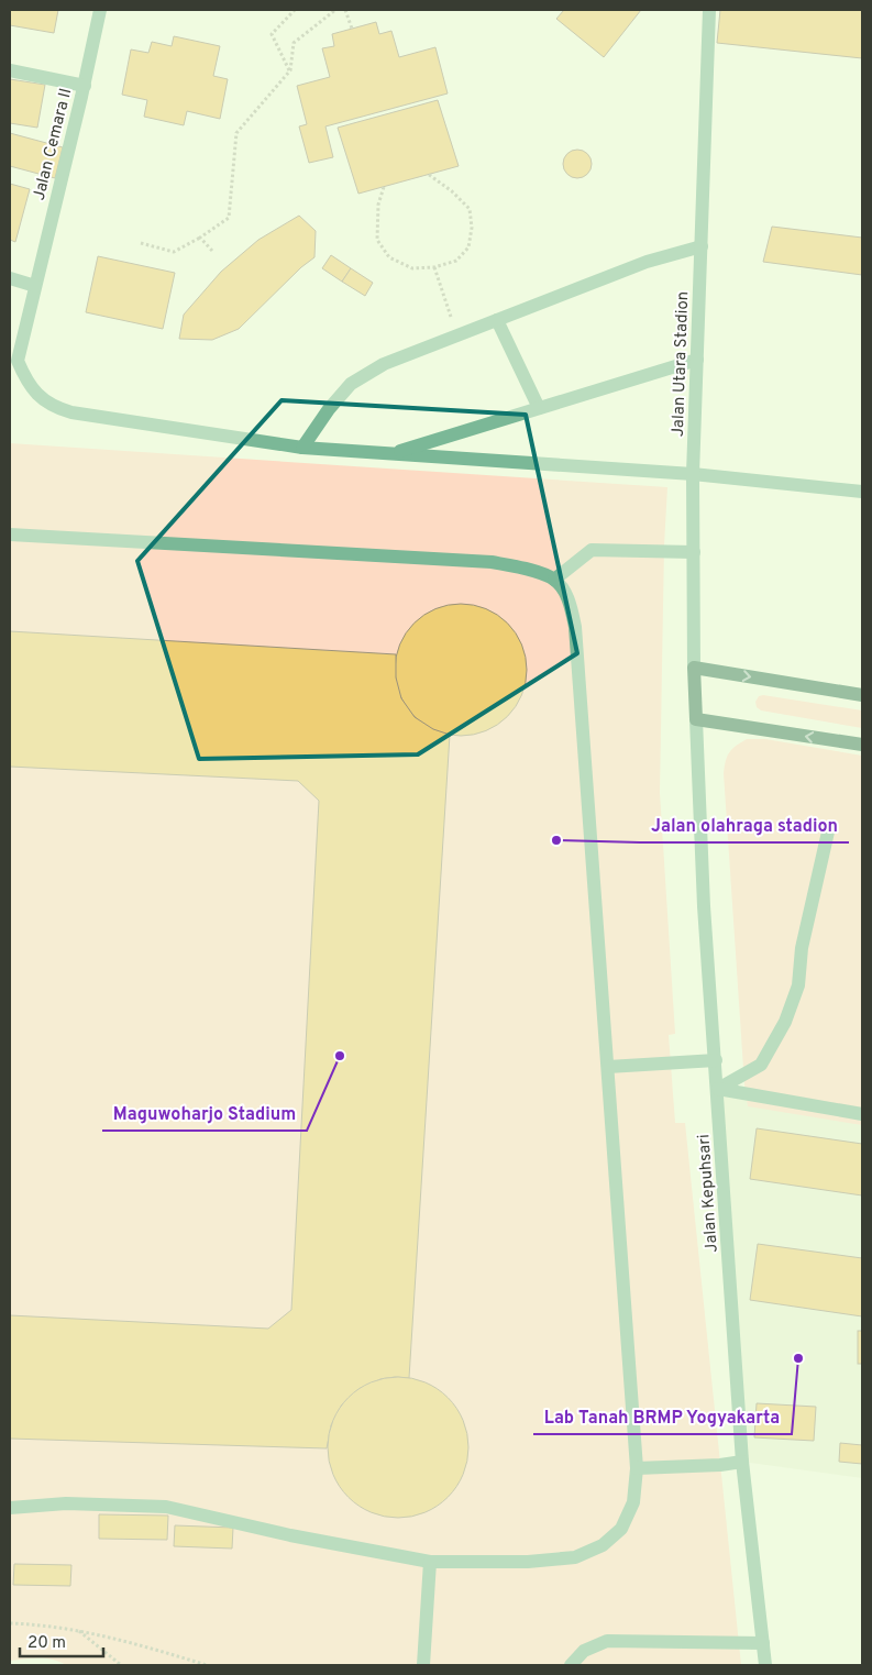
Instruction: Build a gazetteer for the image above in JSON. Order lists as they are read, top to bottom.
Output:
{
  "streets": {
    "main road": ["Jalan Utara Stadion"],
    "street": ["Jalan Cemara II", "Jalan Kepuhsari"]
  },
  "crossings": [
    ["Jalan Cemara II", "Jalan Utara Stadion"],
    ["Jalan Utara Stadion", "Jalan Kepuhsari"]
  ],
  "places": ["Jalan olahraga stadion", "Maguwoharjo Stadium", "Lab Tanah BRMP Yogyakarta"],
  "scale_bar": "20 m"
}
